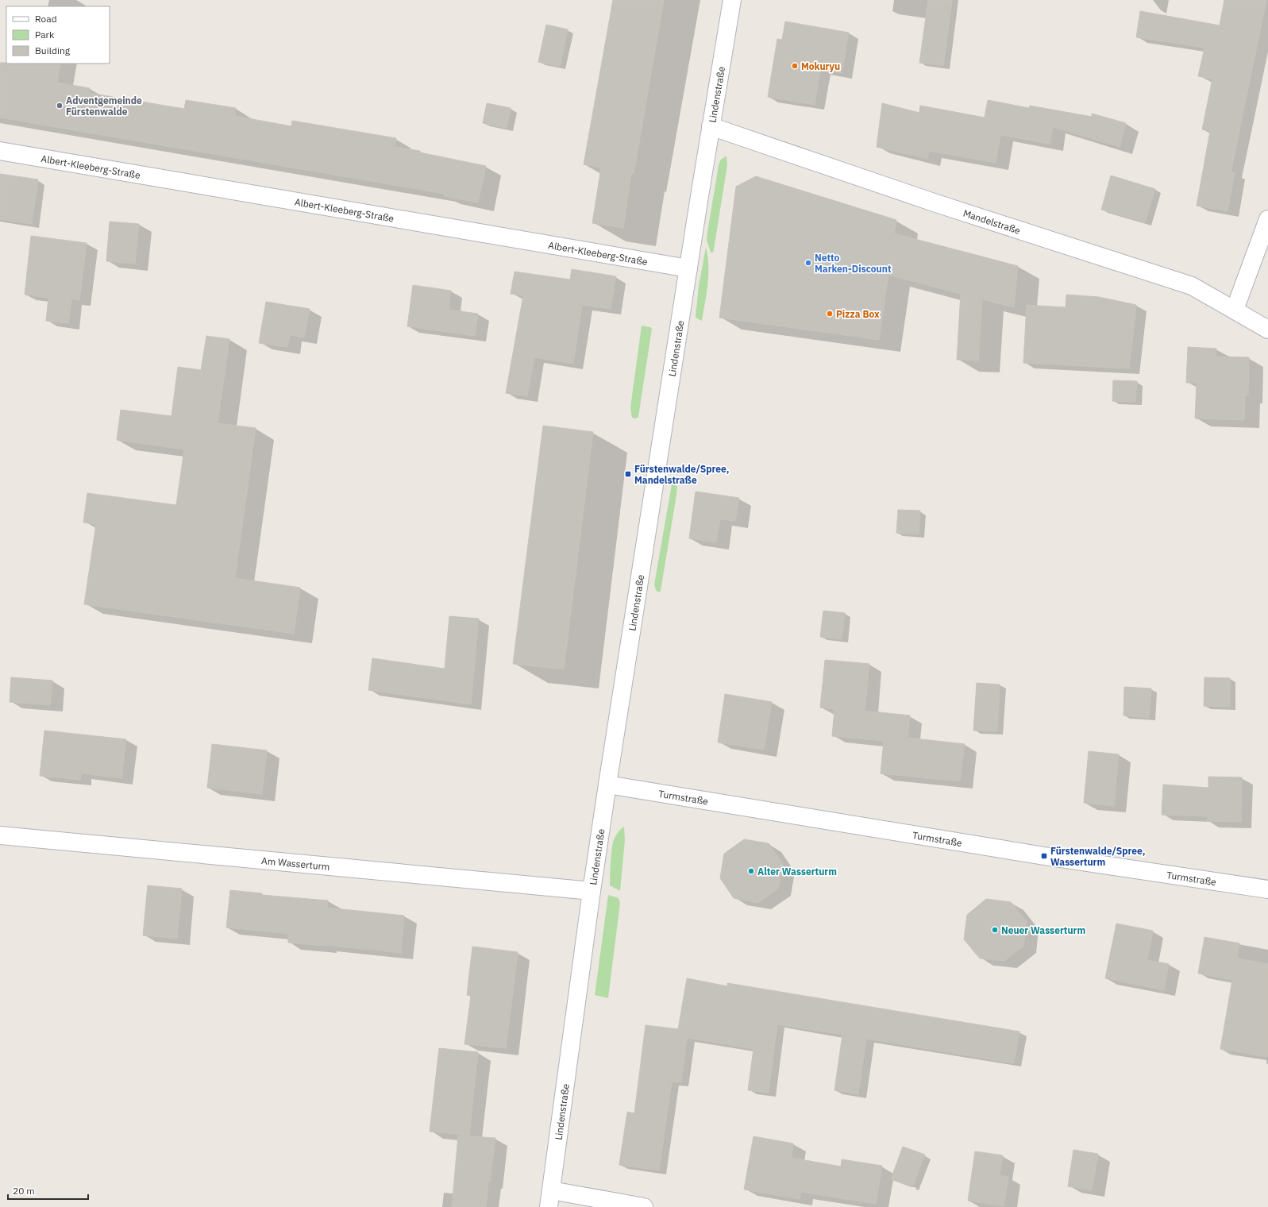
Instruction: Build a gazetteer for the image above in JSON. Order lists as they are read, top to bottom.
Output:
{
  "streets": {
    "street": [
      "Lindenstraße",
      "Albert-Kleeberg-Straße",
      "Mandelstraße",
      "Turmstraße",
      "Am Wasserturm"
    ]
  },
  "crossings": [
    ["Lindenstraße", "Albert-Kleeberg-Straße"],
    ["Lindenstraße", "Mandelstraße"],
    ["Lindenstraße", "Turmstraße"],
    ["Lindenstraße", "Am Wasserturm"]
  ],
  "places": {
    "other": [
      "Mokuryu",
      "Adventgemeinde Fürstenwalde",
      "Netto Marken-Discount",
      "Pizza Box",
      "Alter Wasserturm",
      "Neuer Wasserturm"
    ],
    "transit": ["Fürstenwalde/Spree, Mandelstraße", "Fürstenwalde/Spree, Wasserturm"]
  },
  "legend": ["Road", "Park", "Building"],
  "scale_bar": "20 m"
}
